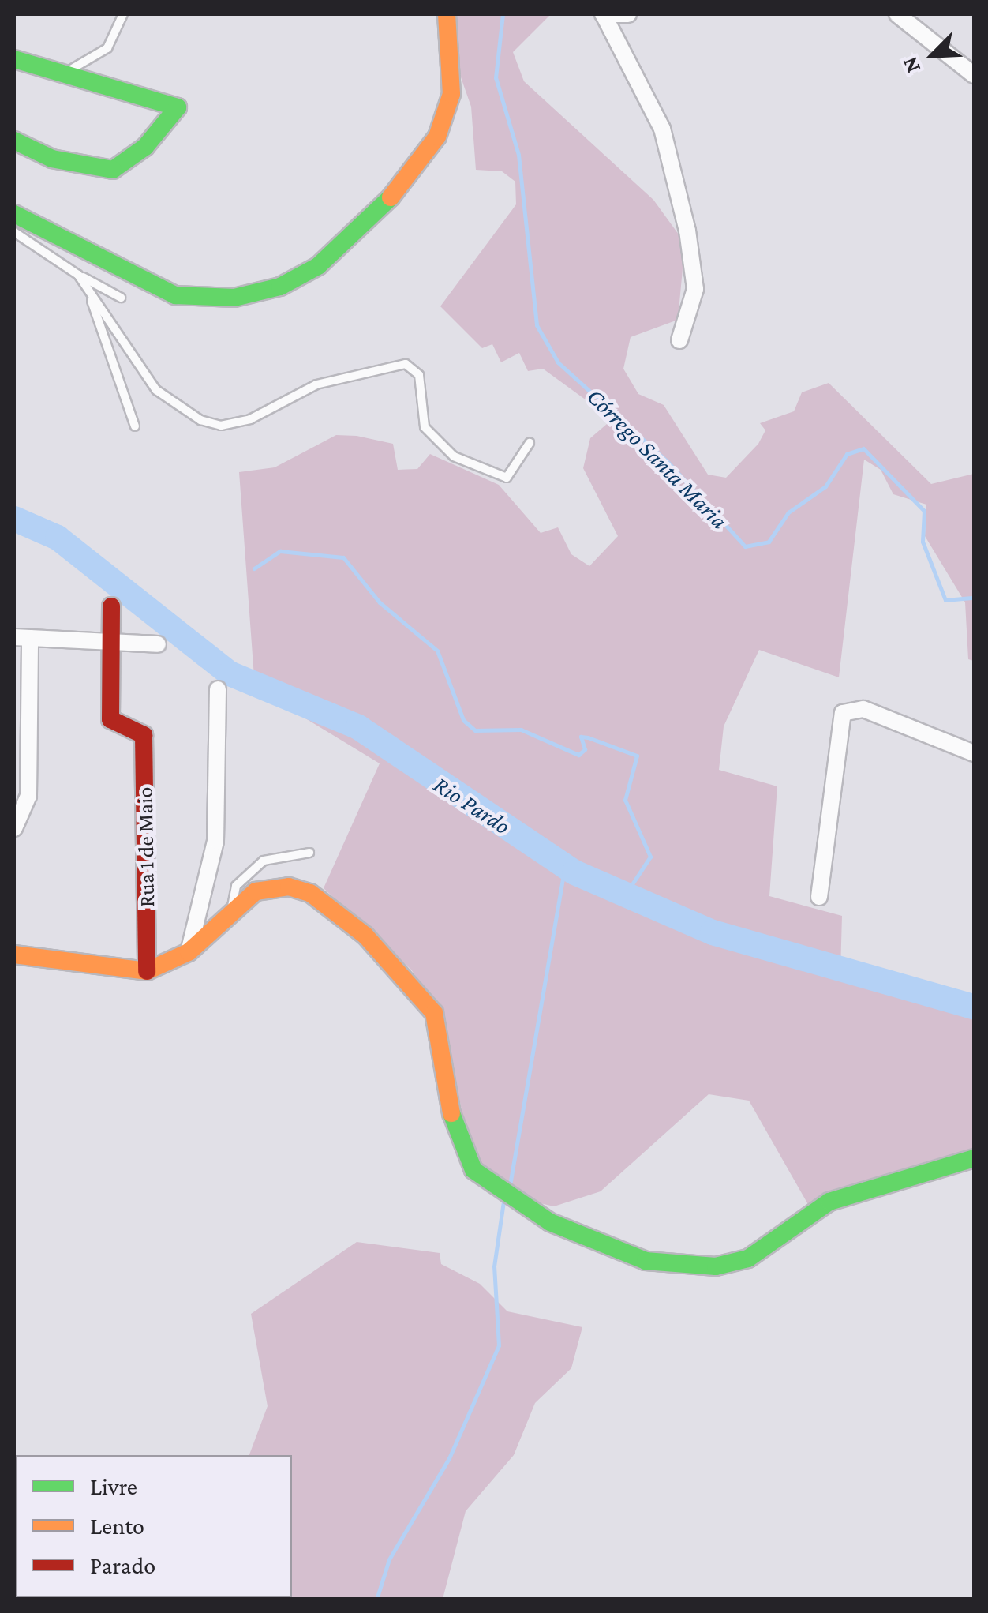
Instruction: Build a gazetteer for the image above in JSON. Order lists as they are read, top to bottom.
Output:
{
  "streets": {
    "street": ["Rua 1 de Maio"]
  },
  "water": ["Córrego Santa Maria", "Rio Pardo"],
  "legend": ["Livre", "Lento", "Parado"],
  "north": "bottom left"
}
